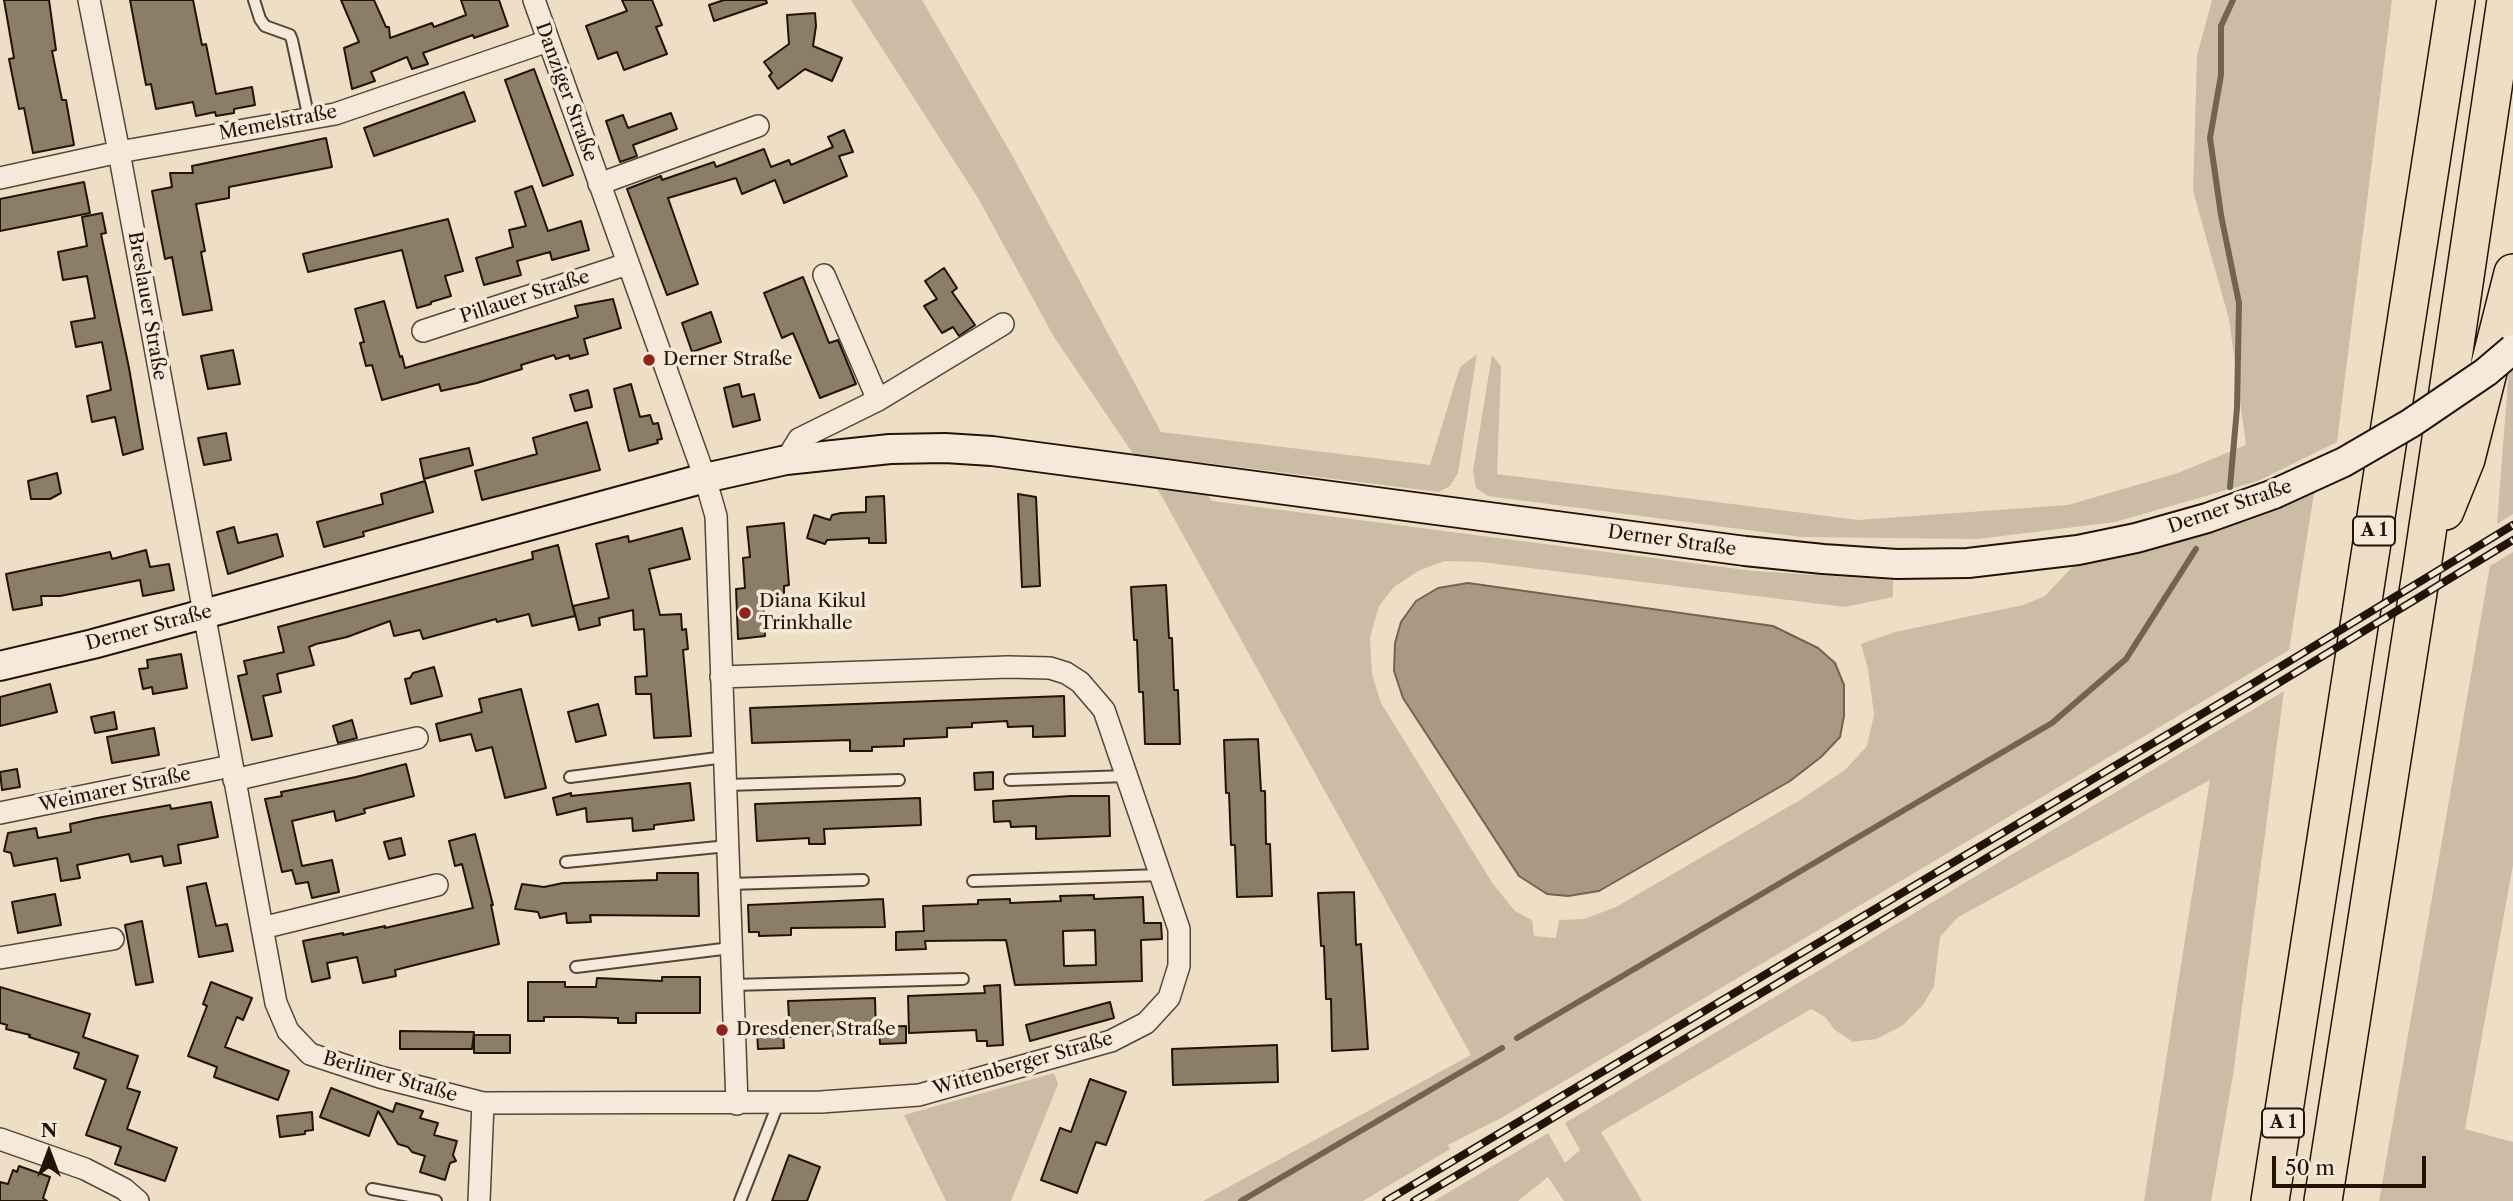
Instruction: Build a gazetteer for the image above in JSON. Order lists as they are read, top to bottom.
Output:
{
  "streets": {
    "highway": ["A 1"],
    "street": [
      "Danziger Straße",
      "Memelstraße",
      "Pillauer Straße",
      "Breslauer Straße",
      "Derner Straße",
      "Weimarer Straße",
      "Wittenberger Straße",
      "Berliner Straße"
    ]
  },
  "crossings": [
    ["Danziger Straße", "Memelstraße"],
    ["Danziger Straße", "Pillauer Straße"],
    ["Danziger Straße", "Derner Straße"],
    ["Memelstraße", "Breslauer Straße"],
    ["Breslauer Straße", "Derner Straße"],
    ["Breslauer Straße", "Berliner Straße"],
    ["Derner Straße", "Berliner Straße"],
    ["Weimarer Straße", "Berliner Straße"],
    ["Wittenberger Straße", "Berliner Straße"]
  ],
  "places": ["Derner Straße", "Diana Kikul Trinkhalle", "Dresdener Straße"],
  "scale_bar": "50 m",
  "north": "top"
}
